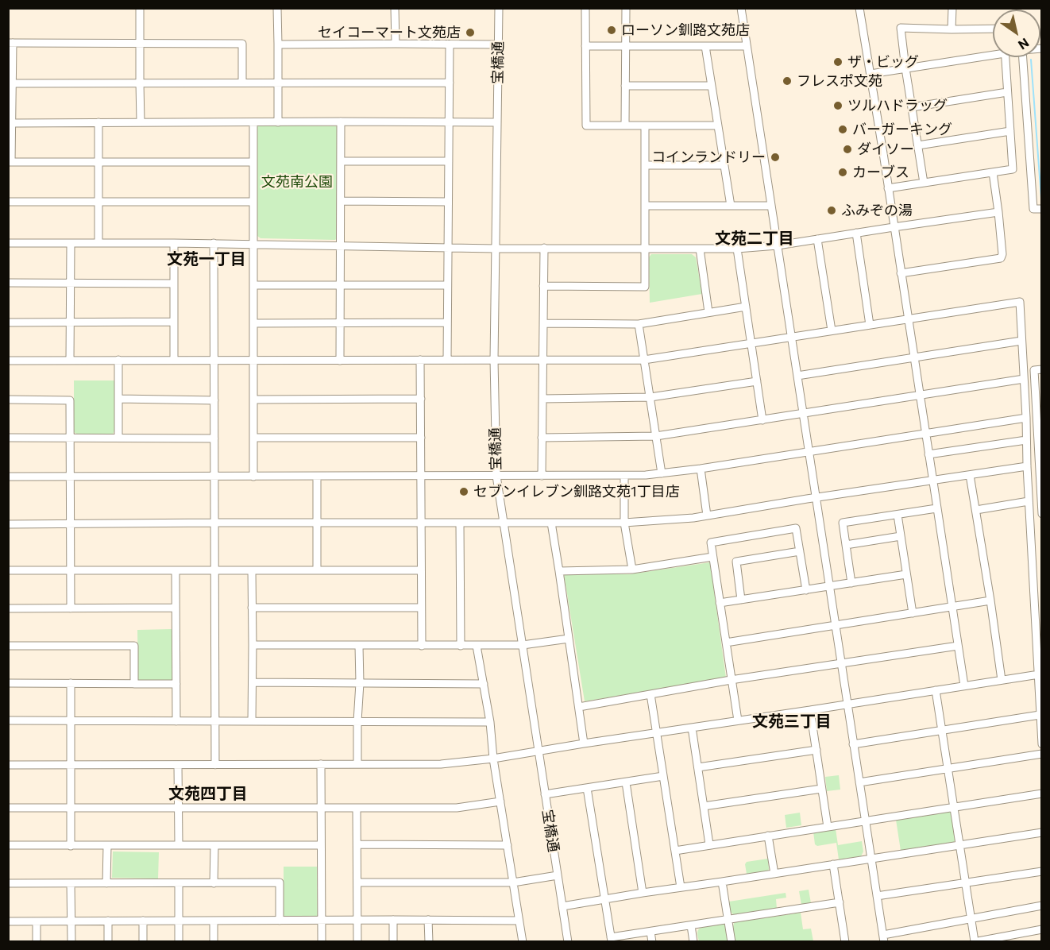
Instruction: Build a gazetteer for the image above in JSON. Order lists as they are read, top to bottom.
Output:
{
  "streets": {
    "street": ["宝橋通"]
  },
  "districts": [
    "文苑二丁目",
    "文苑一丁目",
    "文苑三丁目",
    "文苑四丁目"
  ],
  "parks": ["文苑南公園"],
  "places": [
    "ローソン釧路文苑店",
    "セイコーマート文苑店",
    "ザ・ビッグ",
    "フレスポ文苑",
    "ツルハドラッグ",
    "バーガーキング",
    "ダイソー",
    "コインランドリー",
    "カーブス",
    "ふみぞの湯",
    "セブンイレブン釧路文苑1丁目店"
  ],
  "north": "bottom right"
}
